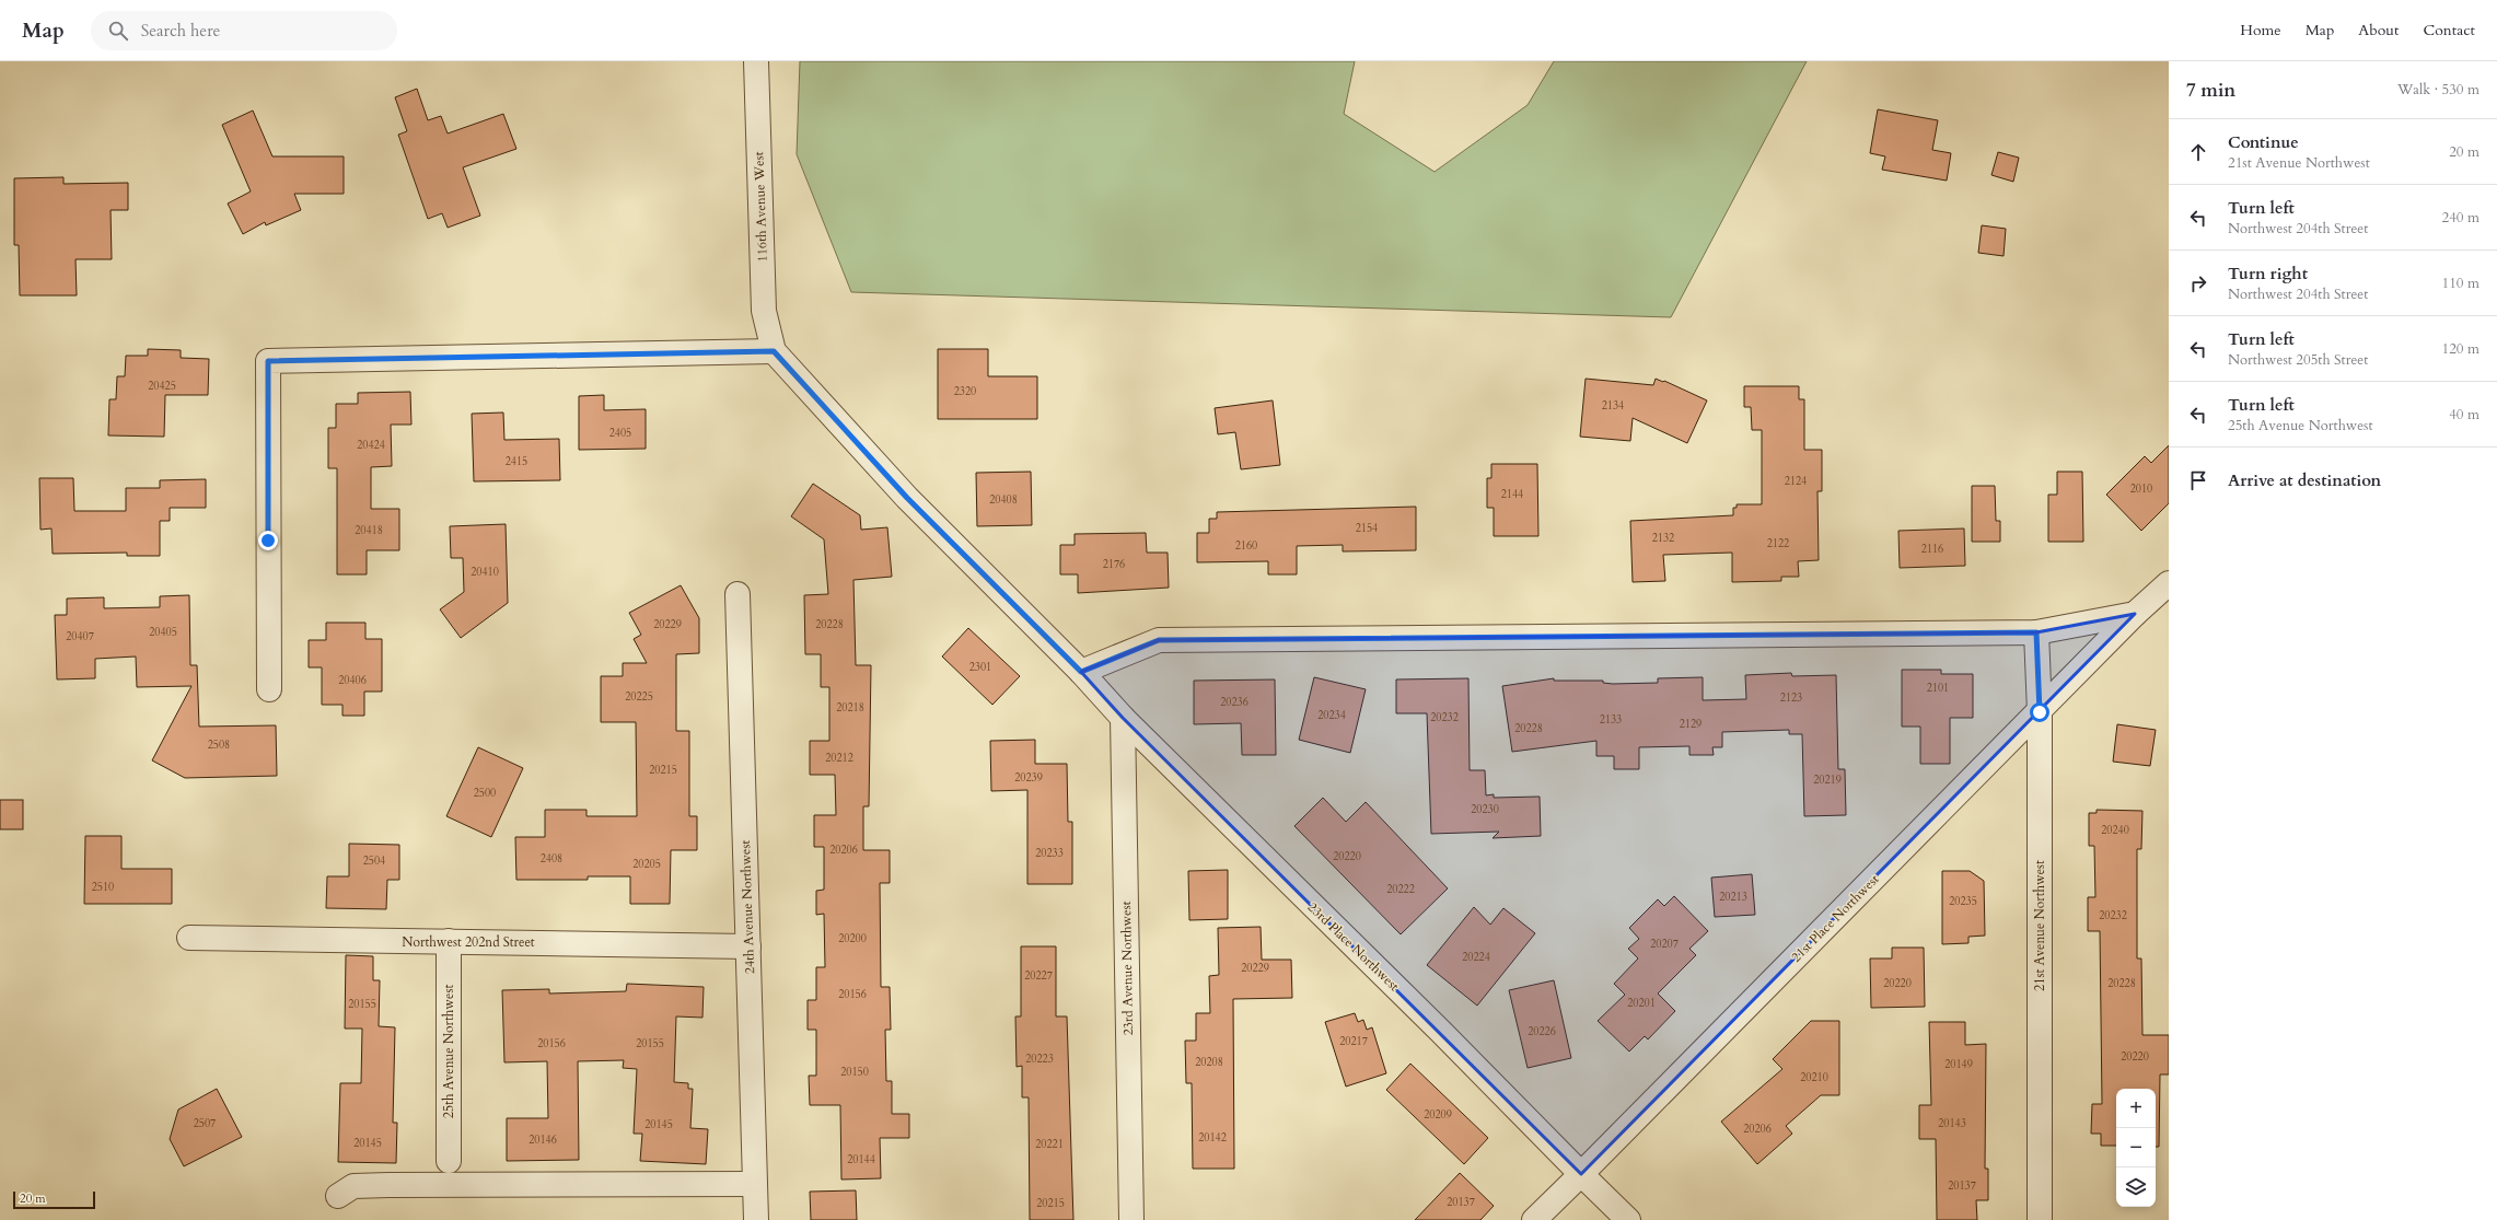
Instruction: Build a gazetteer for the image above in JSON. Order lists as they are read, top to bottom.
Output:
{
  "streets": {
    "street": [
      "116th Avenue West",
      "24th Avenue Northwest",
      "21st Place Northwest",
      "21st Avenue Northwest",
      "Northwest 202nd Street",
      "23rd Place Northwest",
      "23rd Avenue Northwest",
      "25th Avenue Northwest"
    ]
  },
  "crossings": [
    ["116th Avenue West", "23rd Place Northwest"],
    ["24th Avenue Northwest", "Northwest 202nd Street"],
    ["21st Place Northwest", "21st Avenue Northwest"],
    ["21st Place Northwest", "23rd Place Northwest"],
    ["Northwest 202nd Street", "25th Avenue Northwest"],
    ["23rd Place Northwest", "23rd Avenue Northwest"]
  ],
  "house_numbers": [
    "20425",
    "2320",
    "2134",
    "2405",
    "20424",
    "2415",
    "2124",
    "2010",
    "2144",
    "20408",
    "2154",
    "20418",
    "2132",
    "2122",
    "2160",
    "2116",
    "2176",
    "20410",
    "20229",
    "20228",
    "20405",
    "20407",
    "2301",
    "20406",
    "2101",
    "20225",
    "2123",
    "20236",
    "20218",
    "20234",
    "20232",
    "2133",
    "2129",
    "20228",
    "2508",
    "20212",
    "20215",
    "20239",
    "20219",
    "2500",
    "20230",
    "20240",
    "20206",
    "20233",
    "20220",
    "2408",
    "2504",
    "20205",
    "2510",
    "20222",
    "20213",
    "20235",
    "20232",
    "20200",
    "20207",
    "20224",
    "20229",
    "20227",
    "20220",
    "20228",
    "20156",
    "20201",
    "20155",
    "20226",
    "20217",
    "20156",
    "20155",
    "20220",
    "20223",
    "20208",
    "20149",
    "20150",
    "20210",
    "20209",
    "2507",
    "20143",
    "20145",
    "20206",
    "20142",
    "20146",
    "20145",
    "20221",
    "20144",
    "20137",
    "20137",
    "20215"
  ],
  "scale_bar": "20 m",
  "page": {
    "header": "Map",
    "search": "Search here",
    "nav": [
      "Home",
      "Map",
      "About",
      "Contact"
    ],
    "heading": ["7 min", "Walk · 530 m"],
    "list": [
      ["Continue", "21st Avenue Northwest", "20 m"],
      ["Turn left", "Northwest 204th Street", "240 m"],
      ["Turn right", "Northwest 204th Street", "110 m"],
      ["Turn left", "Northwest 205th Street", "120 m"],
      ["Turn left", "25th Avenue Northwest", "40 m"],
      "Arrive at destination"
    ],
    "map_buttons": ["+", "−"],
    "scale": "20 m"
  }
}
